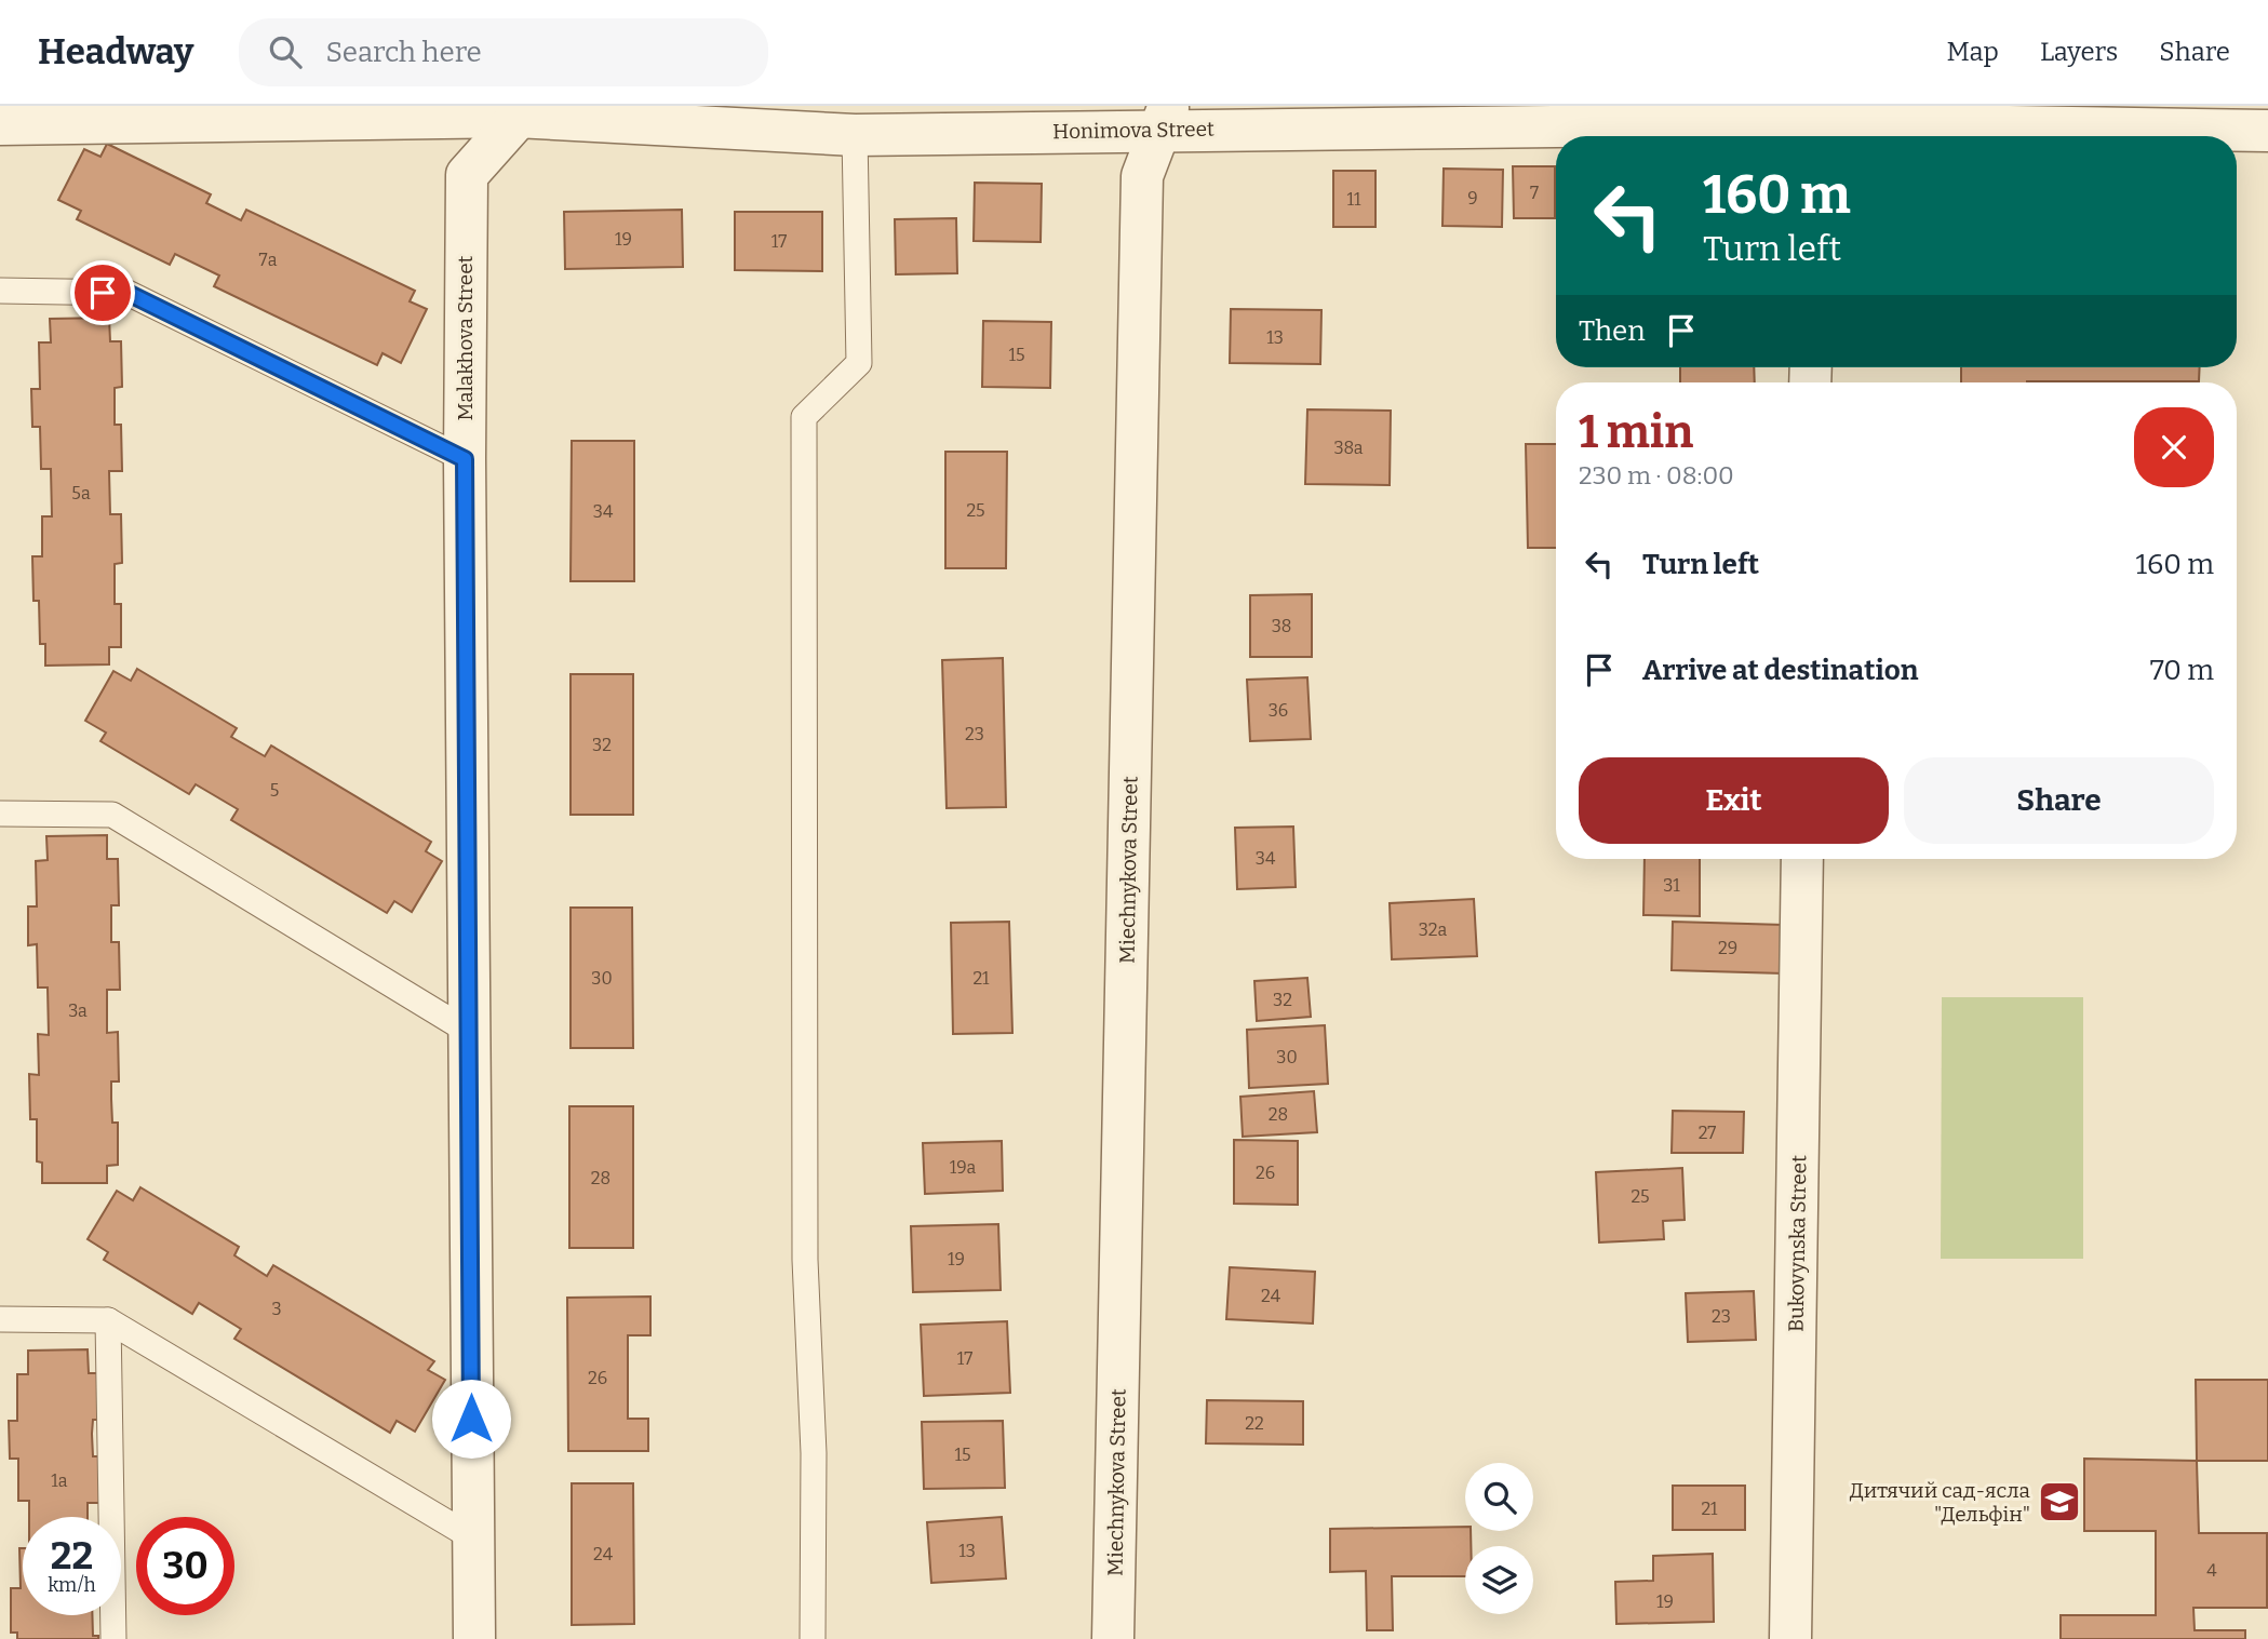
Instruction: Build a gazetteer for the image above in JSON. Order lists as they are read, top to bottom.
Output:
{
  "streets": {
    "street": [
      "Honimova Street",
      "Malakhova Street",
      "Miechnykova Street",
      "Bukovynska Street"
    ]
  },
  "crossings": [
    ["Honimova Street", "Malakhova Street"],
    ["Honimova Street", "Miechnykova Street"]
  ],
  "places": {
    "school or university": ["Дитячий сад-ясла \"Дельфін\""]
  },
  "house_numbers": [
    "7",
    "9",
    "11",
    "19",
    "17",
    "7а",
    "13",
    "15",
    "38а",
    "5а",
    "25",
    "34",
    "38",
    "36",
    "23",
    "32",
    "5",
    "34",
    "31",
    "32а",
    "29",
    "30",
    "21",
    "32",
    "3а",
    "30",
    "28",
    "27",
    "19а",
    "26",
    "28",
    "25",
    "19",
    "24",
    "3",
    "23",
    "17",
    "26",
    "22",
    "15",
    "1а",
    "21",
    "13",
    "24",
    "4",
    "19"
  ],
  "page": {
    "header": "Headway",
    "search": "Search here",
    "nav": ["Map", "Layers", "Share"],
    "turn": ["160 m", "Turn left"],
    "then": "Then",
    "heading": ["1 min", "230 m · 08:00"],
    "list": [
      {
        "name": "Turn left",
        "value": "160 m"
      },
      {
        "name": "Arrive at destination",
        "value": "70 m"
      }
    ],
    "buttons": ["Exit", "Share"],
    "speed": "22 km/h",
    "limit": "30"
  }
}
